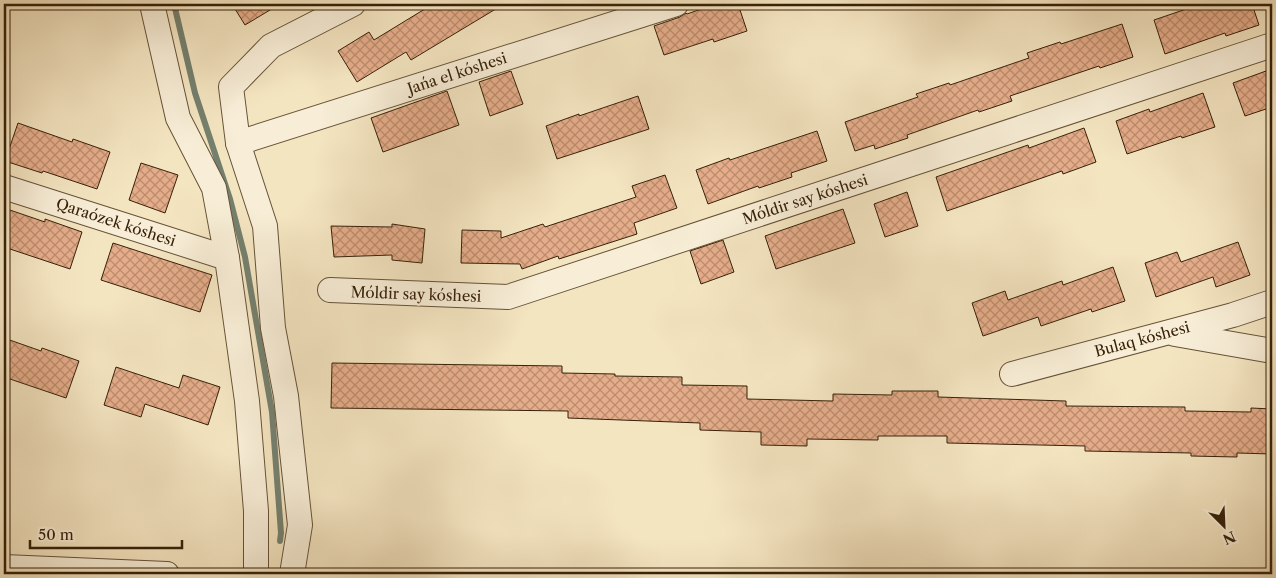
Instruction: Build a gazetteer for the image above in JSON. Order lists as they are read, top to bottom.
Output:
{
  "streets": {
    "street": [
      "Jańa el kóshesi",
      "Móldir say kóshesi",
      "Qaraózek kóshesi",
      "Bulaq kóshesi"
    ]
  },
  "scale_bar": "50 m",
  "north": "bottom right"
}
